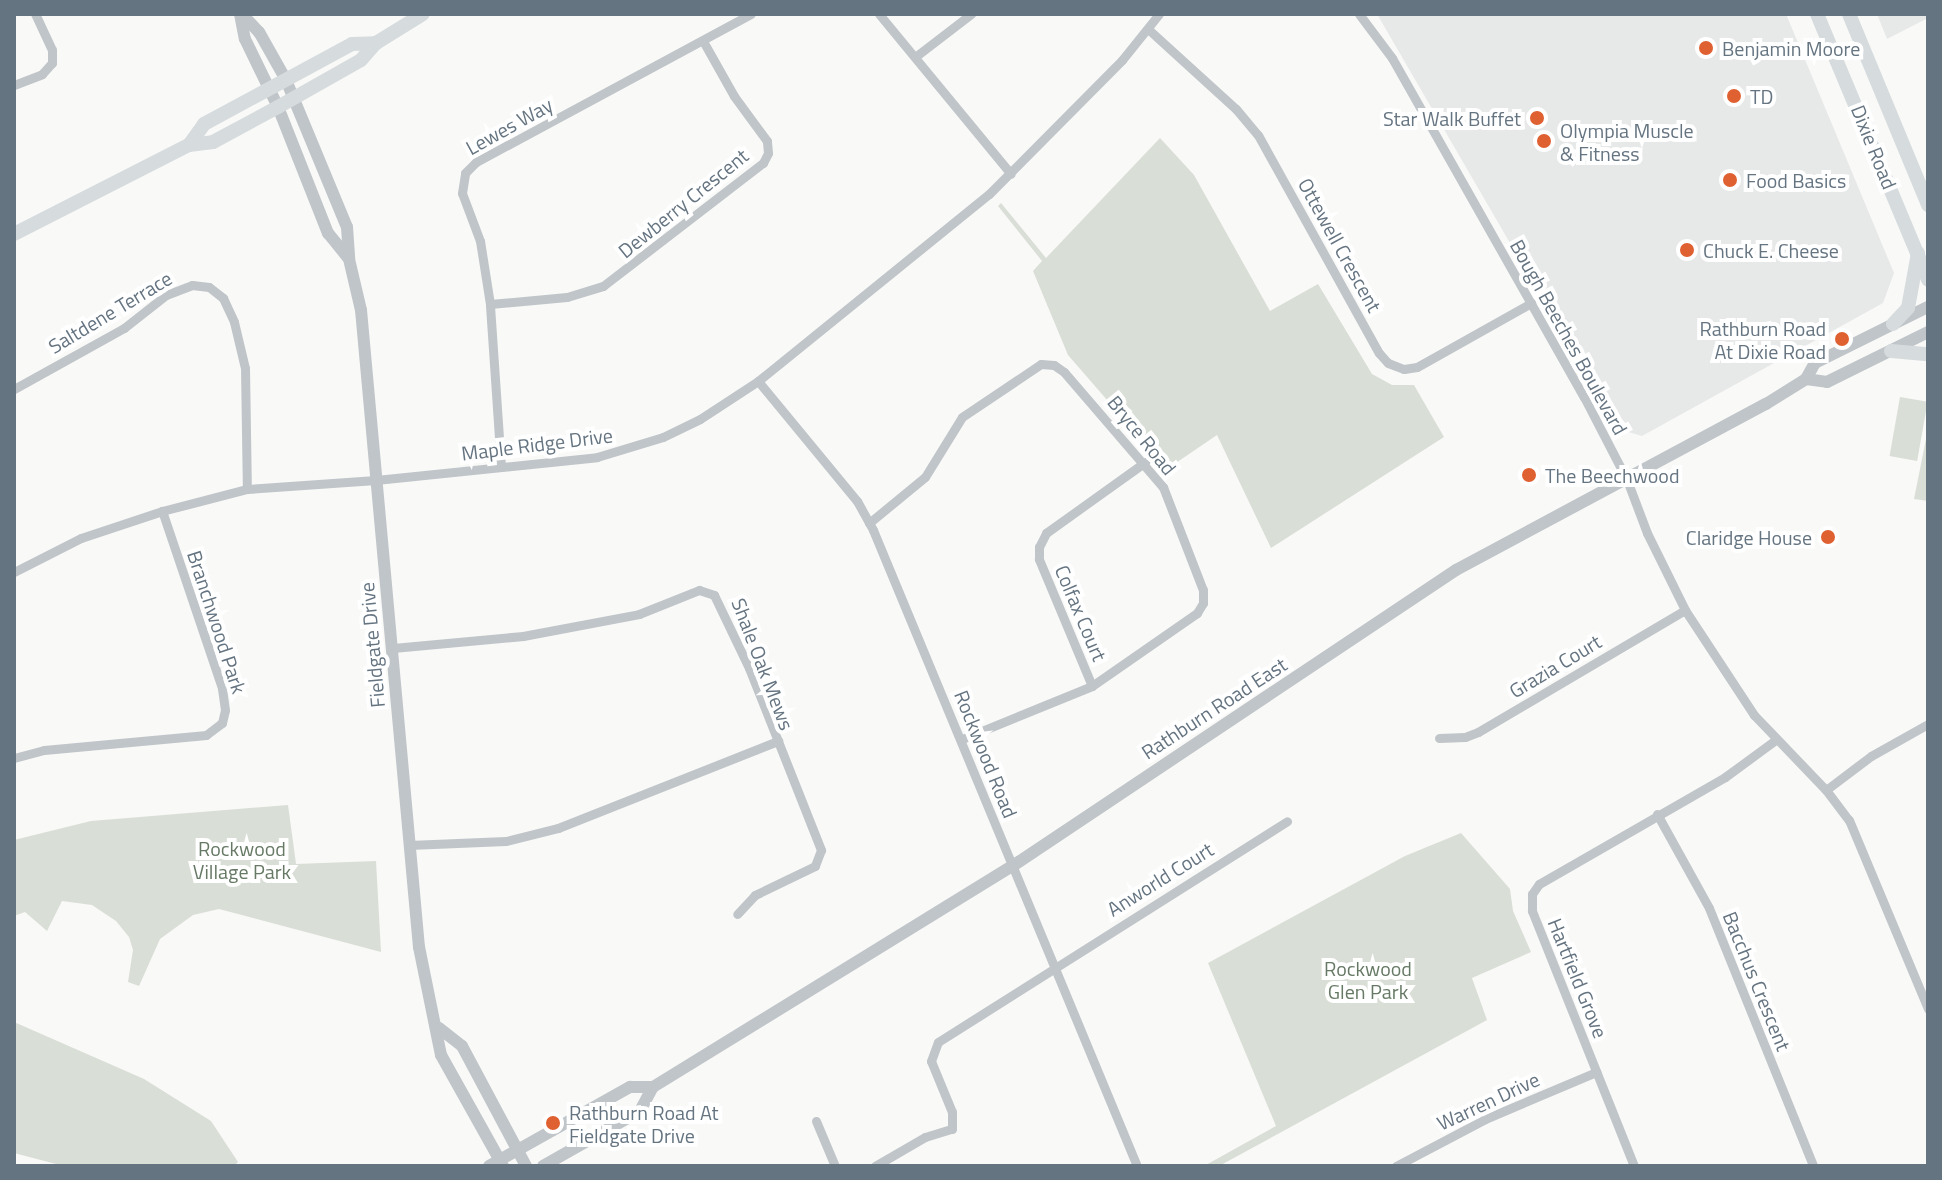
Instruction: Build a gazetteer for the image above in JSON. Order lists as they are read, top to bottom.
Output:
{
  "streets": {
    "main road": ["Dixie Road"],
    "street": [
      "Lewes Way",
      "Dewberry Crescent",
      "Ottewell Crescent",
      "Saltdene Terrace",
      "Bough Beeches Boulevard",
      "Bryce Road",
      "Maple Ridge Drive",
      "Colfax Court",
      "Branchwood Park",
      "Fieldgate Drive",
      "Shale Oak Mews",
      "Grazia Court",
      "Rathburn Road East",
      "Rockwood Road",
      "Anworld Court",
      "Hartfield Grove",
      "Bacchus Crescent",
      "Warren Drive"
    ]
  },
  "crossings": [
    ["Lewes Way", "Dewberry Crescent"],
    ["Lewes Way", "Maple Ridge Drive"],
    ["Ottewell Crescent", "Bough Beeches Boulevard"],
    ["Ottewell Crescent", "Maple Ridge Drive"],
    ["Saltdene Terrace", "Maple Ridge Drive"],
    ["Bough Beeches Boulevard", "Grazia Court"],
    ["Bough Beeches Boulevard", "Rathburn Road East"],
    ["Bough Beeches Boulevard", "Hartfield Grove"],
    ["Bryce Road", "Colfax Court"],
    ["Bryce Road", "Rockwood Road"],
    ["Maple Ridge Drive", "Branchwood Park"],
    ["Maple Ridge Drive", "Fieldgate Drive"],
    ["Maple Ridge Drive", "Rockwood Road"],
    ["Fieldgate Drive", "Shale Oak Mews"],
    ["Fieldgate Drive", "Rathburn Road East"],
    ["Rathburn Road East", "Rockwood Road"],
    ["Rockwood Road", "Anworld Court"],
    ["Hartfield Grove", "Bacchus Crescent"],
    ["Hartfield Grove", "Warren Drive"]
  ],
  "parks": ["Rockwood Village Park", "Rockwood Glen Park"],
  "places": [
    "Benjamin Moore",
    "TD",
    "Star Walk Buffet",
    "Olympia Muscle & Fitness",
    "Food Basics",
    "Chuck E. Cheese",
    "Rathburn Road At Dixie Road",
    "The Beechwood",
    "Claridge House",
    "Rathburn Road At Fieldgate Drive"
  ]
}
